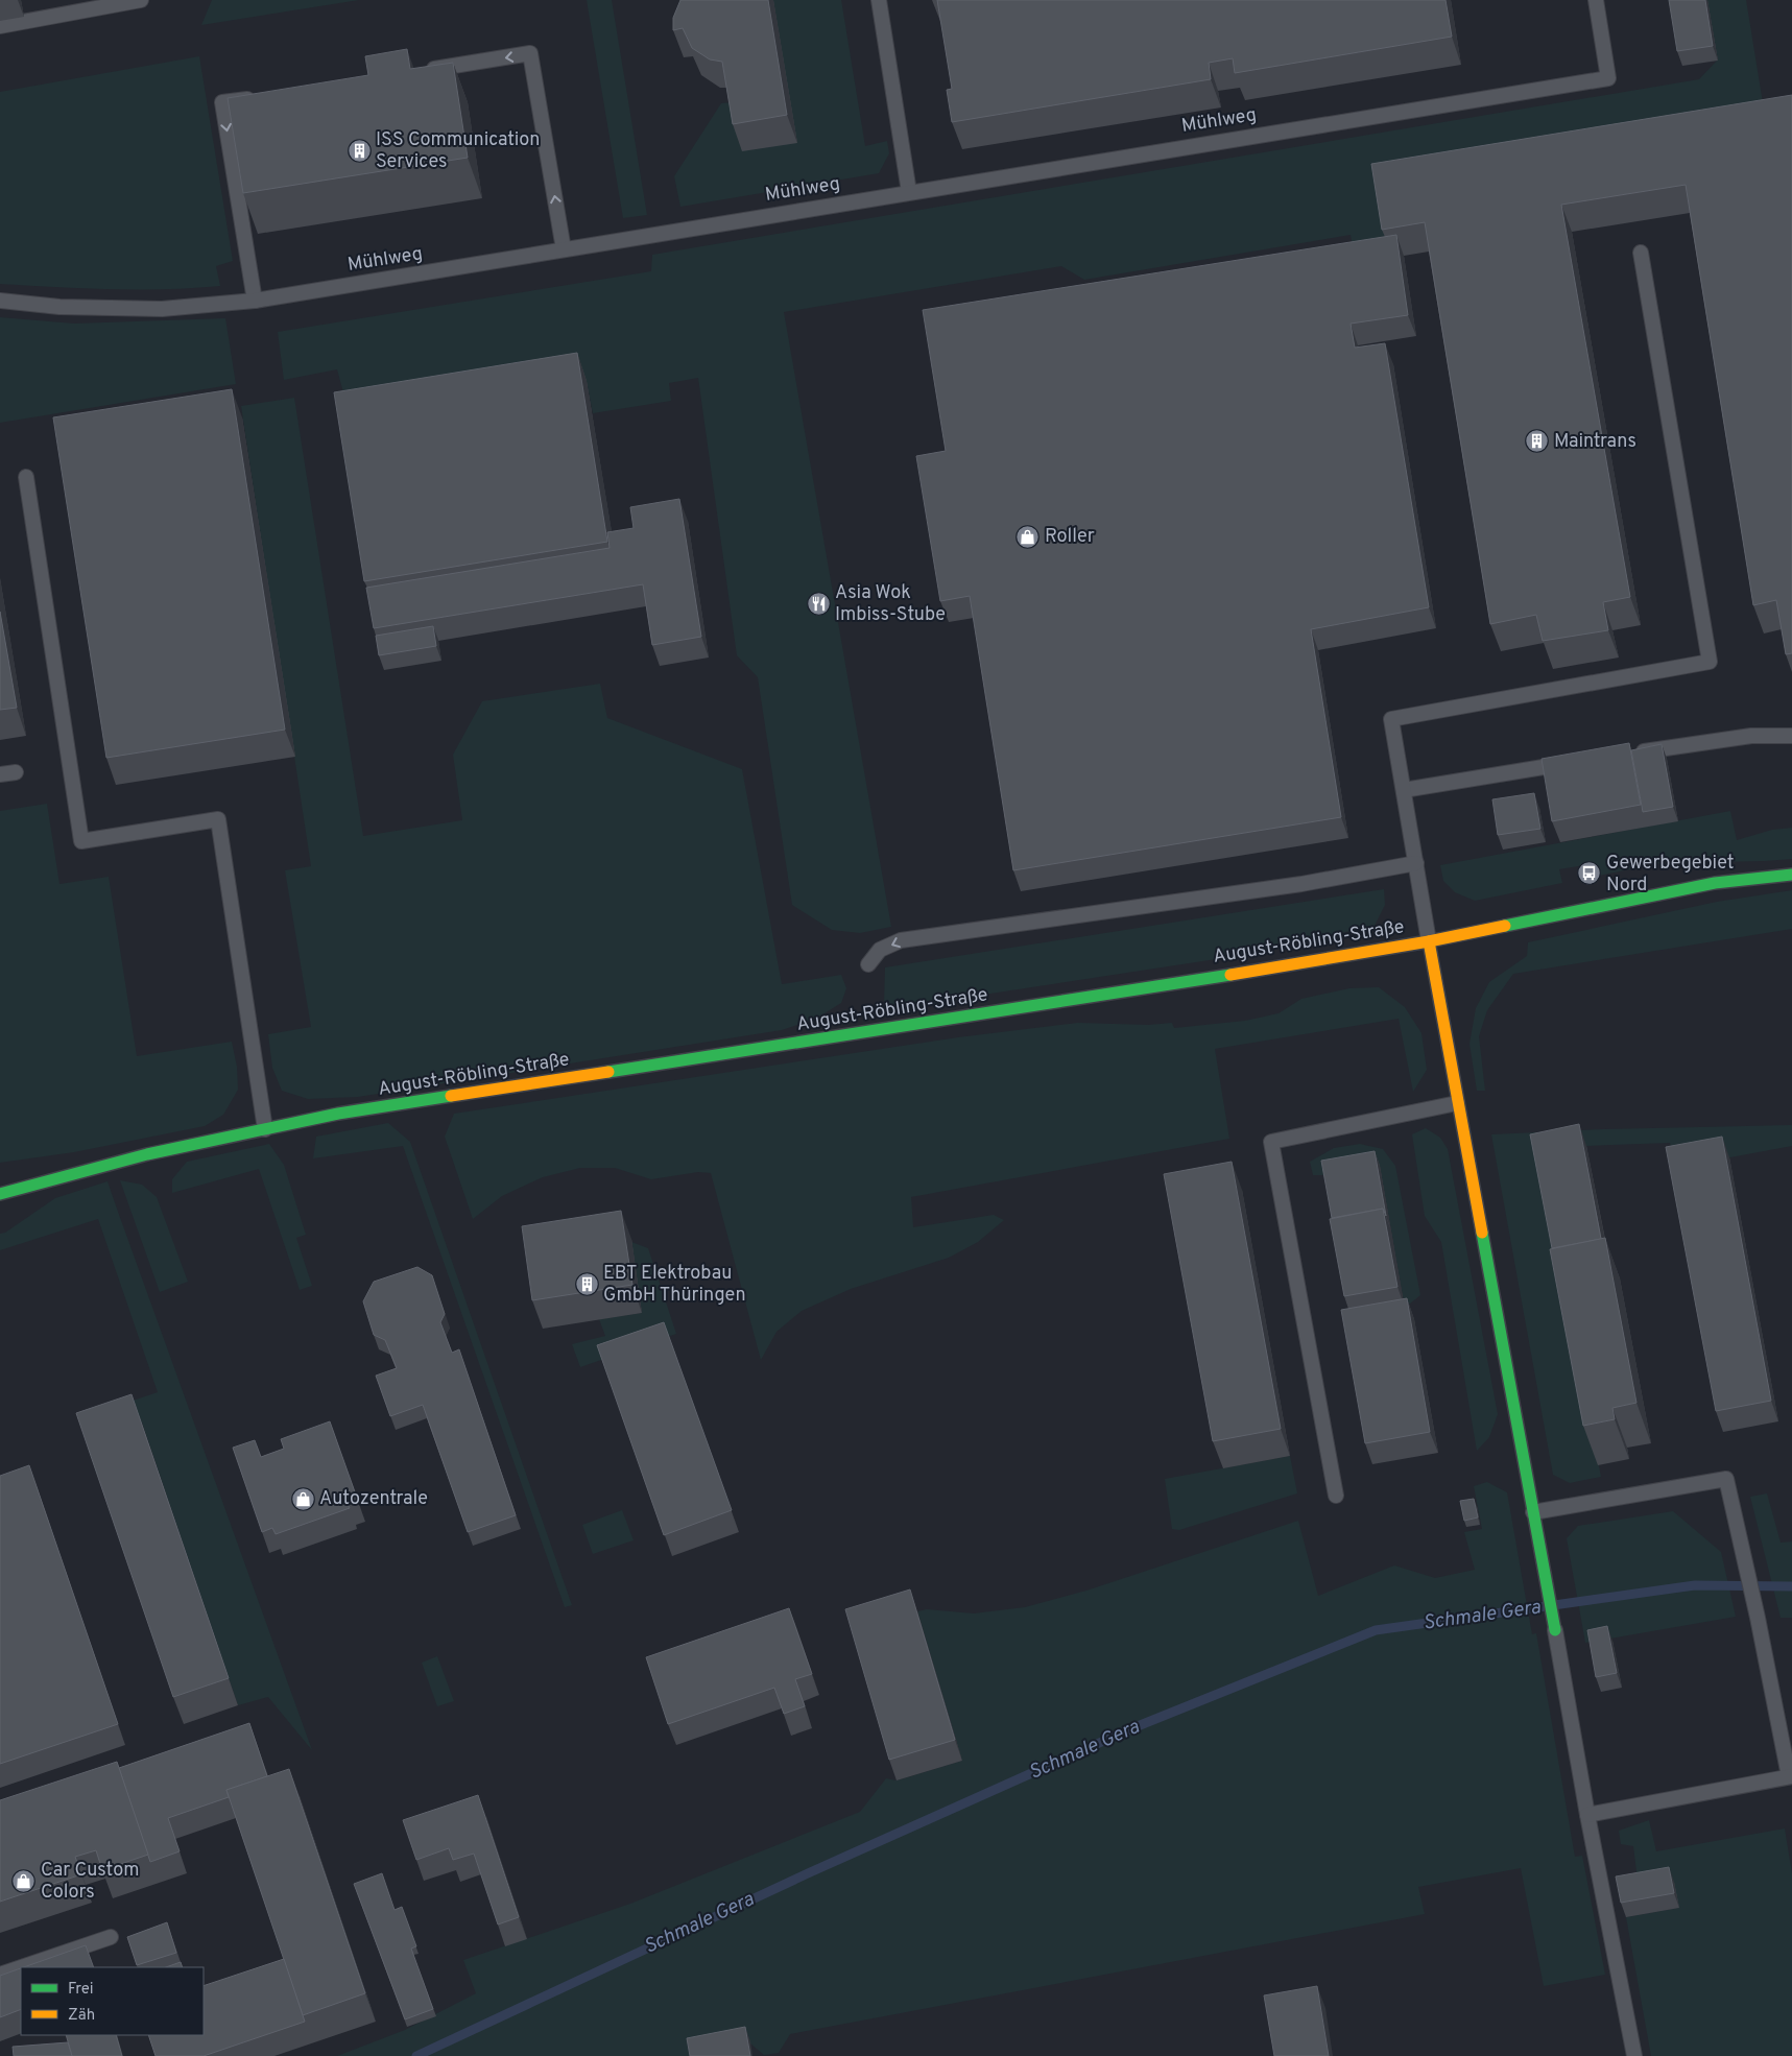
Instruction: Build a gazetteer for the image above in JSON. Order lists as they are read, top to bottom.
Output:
{
  "streets": {
    "street": ["August-Röbling-Straße"],
    "lane": ["Mühlweg"]
  },
  "water": ["Schmale Gera"],
  "places": {
    "building": ["ISS Communication Services", "Maintrans", "EBT Elektrobau GmbH Thüringen"],
    "shop": ["Roller", "Autozentrale", "Car Custom Colors"],
    "restaurant": ["Asia Wok Imbiss-Stube"],
    "bus stop": ["Gewerbegebiet Nord"]
  },
  "legend": ["Frei", "Zäh"]
}
